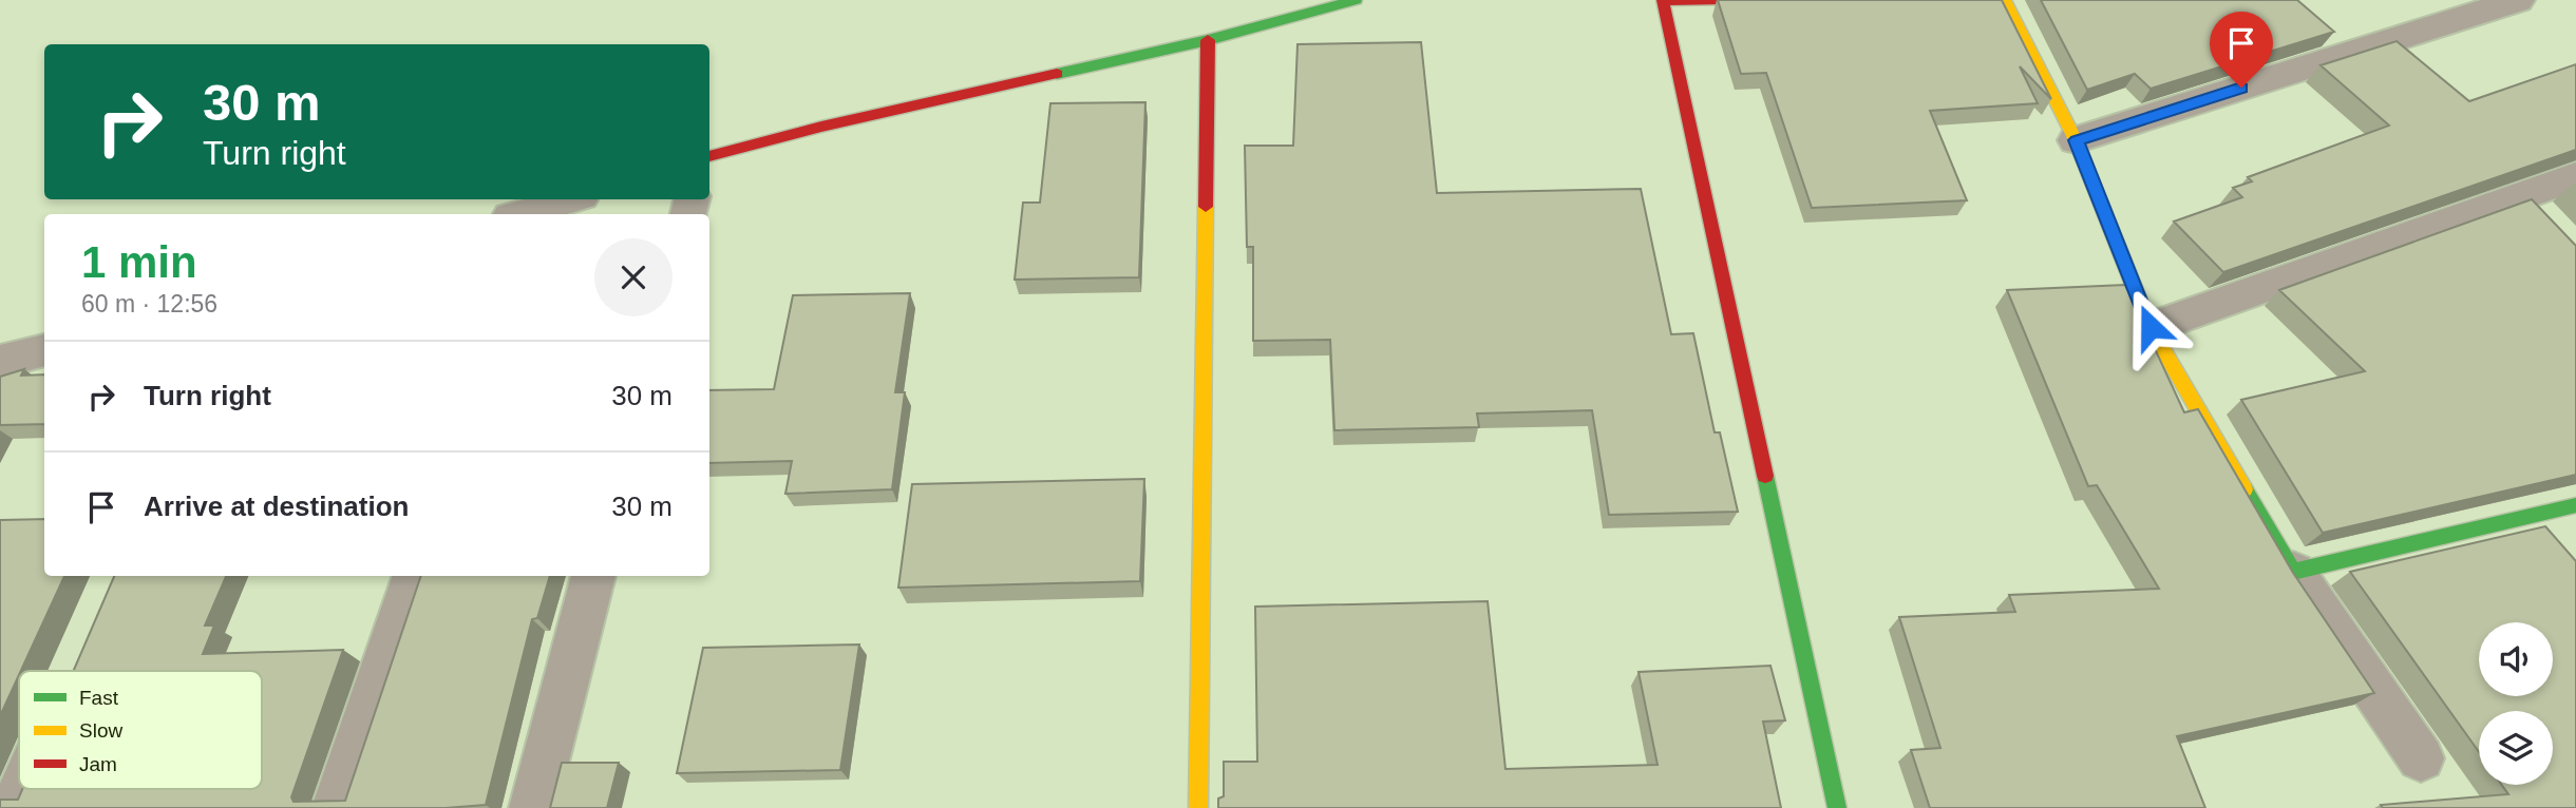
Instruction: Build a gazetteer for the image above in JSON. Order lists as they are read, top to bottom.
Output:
{
  "legend": ["Fast", "Slow", "Jam"],
  "page": {
    "turn": ["30 m", "Turn right"],
    "heading": ["1 min", "60 m · 12:56"],
    "list": [
      {
        "name": "Turn right",
        "value": "30 m"
      },
      {
        "name": "Arrive at destination",
        "value": "30 m"
      }
    ]
  }
}
